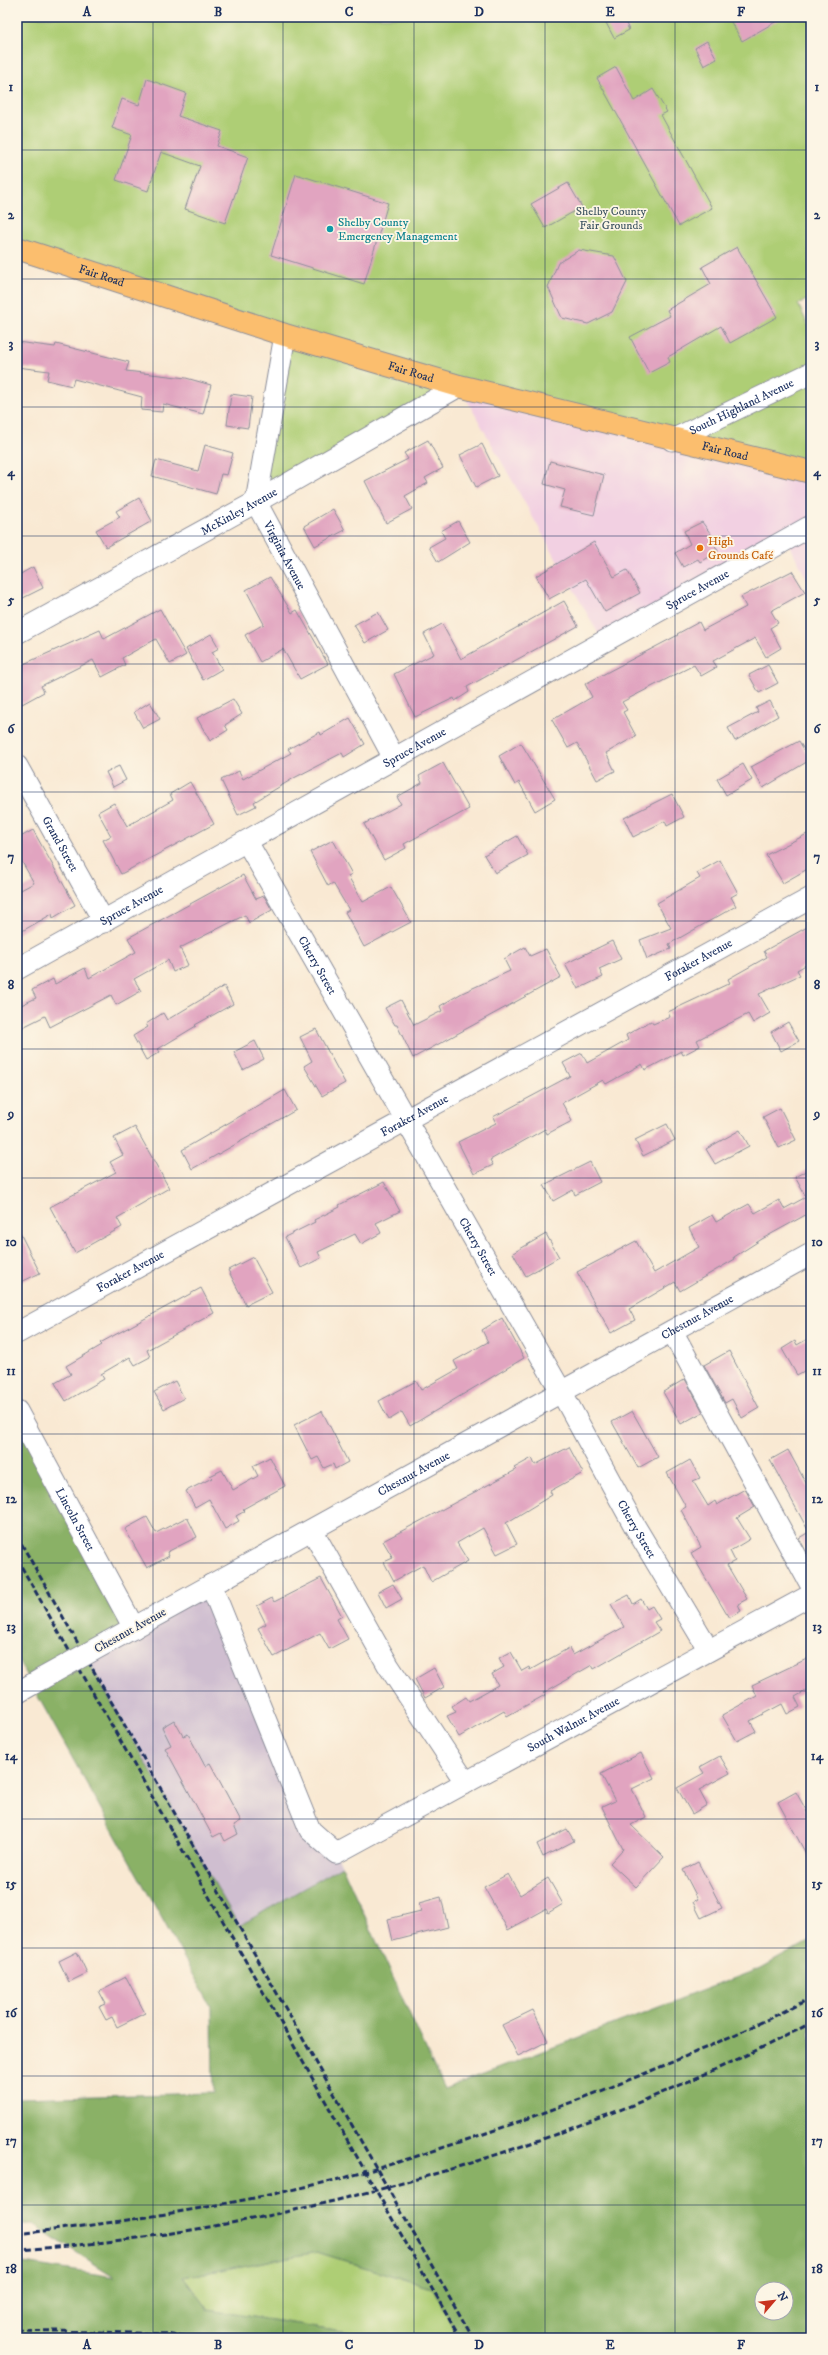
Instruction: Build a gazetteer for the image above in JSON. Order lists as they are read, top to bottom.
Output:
{
  "streets": {
    "main road": ["Fair Road"],
    "street": [
      "South Highland Avenue",
      "McKinley Avenue",
      "Virginia Avenue",
      "Spruce Avenue",
      "Grand Street",
      "Foraker Avenue",
      "Cherry Street",
      "Chestnut Avenue",
      "Lincoln Street",
      "South Walnut Avenue"
    ]
  },
  "crossings": [
    ["Fair Road", "South Highland Avenue"],
    ["Fair Road", "McKinley Avenue"],
    ["McKinley Avenue", "Virginia Avenue"],
    ["Virginia Avenue", "Spruce Avenue"],
    ["Spruce Avenue", "Grand Street"],
    ["Spruce Avenue", "Cherry Street"],
    ["Foraker Avenue", "Cherry Street"],
    ["Cherry Street", "Chestnut Avenue"],
    ["Cherry Street", "South Walnut Avenue"],
    ["Chestnut Avenue", "Lincoln Street"],
    ["Chestnut Avenue", "South Walnut Avenue"]
  ],
  "parks": ["Shelby County Fair Grounds"],
  "places": ["Shelby County Emergency Management", "High Grounds Café"],
  "north": "top right",
  "grid": {
    "columns": [
      "A",
      "B",
      "C",
      "D",
      "E",
      "F"
    ],
    "rows": [
      "1",
      "2",
      "3",
      "4",
      "5",
      "6",
      "7",
      "8",
      "9",
      "10",
      "11",
      "12",
      "13",
      "14",
      "15",
      "16",
      "17",
      "18"
    ]
  }
}
